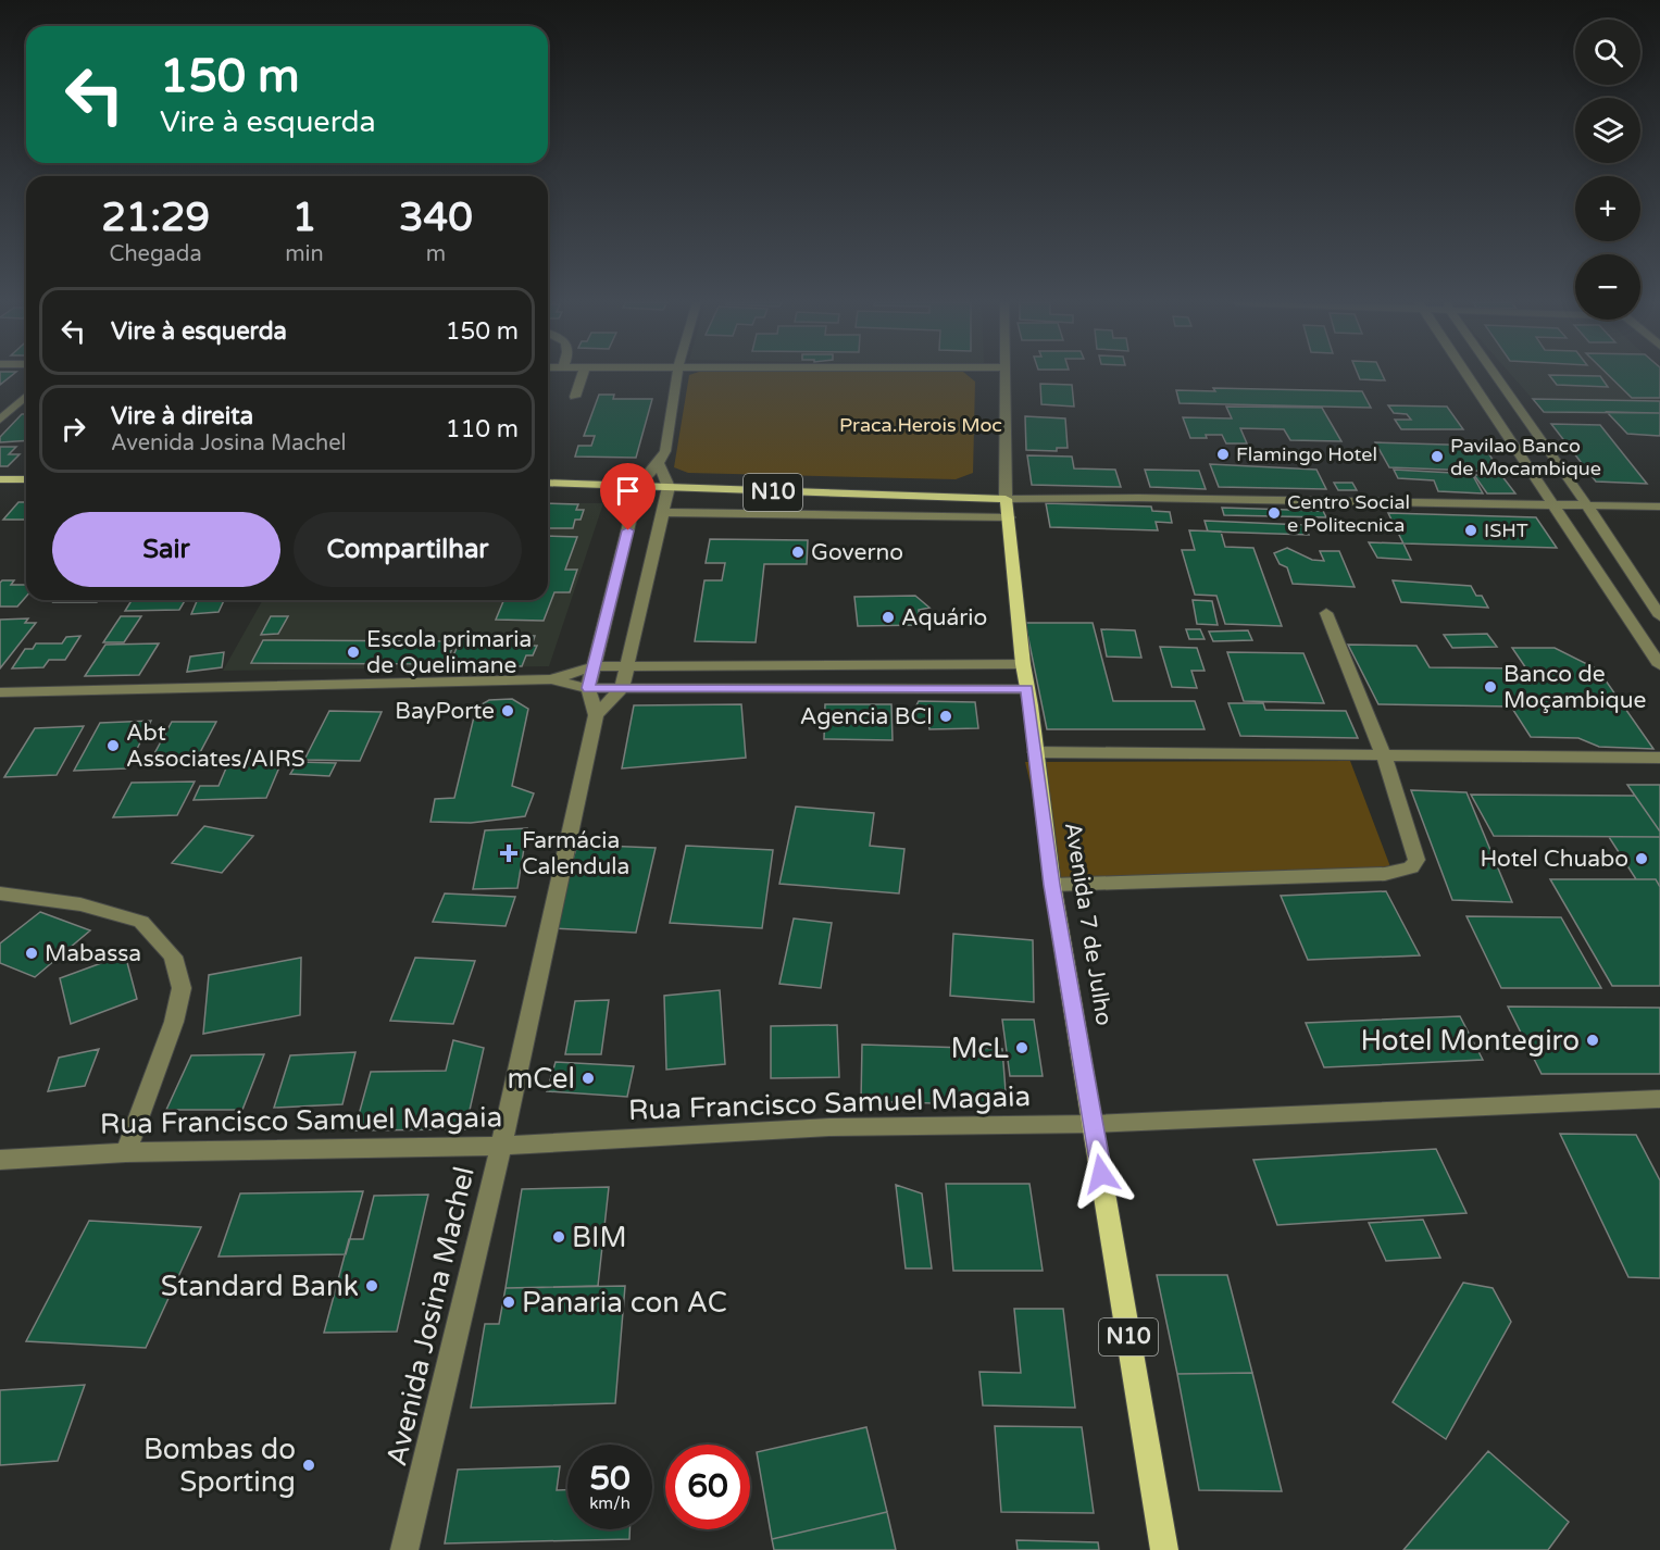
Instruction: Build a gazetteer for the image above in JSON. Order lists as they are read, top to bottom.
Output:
{
  "streets": {
    "main road": ["N10", "Avenida 7 de Julho"],
    "street": ["Rua Francisco Samuel Magaia", "Avenida Josina Machel"]
  },
  "crossings": [
    ["N10", "Avenida 7 de Julho"],
    ["N10", "Avenida Josina Machel"],
    ["Avenida 7 de Julho", "Rua Francisco Samuel Magaia"],
    ["Rua Francisco Samuel Magaia", "Avenida Josina Machel"]
  ],
  "parks": ["Praca.Herois Moc"],
  "places": {
    "other": [
      "Flamingo Hotel",
      "Pavilao Banco de Mocambique",
      "Centro Social e Politecnica",
      "ISHT",
      "Governo",
      "Aquário",
      "Escola primaria de Quelimane",
      "Banco de Moçambique",
      "BayPorte",
      "Agencia BCI",
      "Abt Associates/AIRS",
      "Hotel Chuabo",
      "Mabassa",
      "Hotel Montegiro",
      "McL",
      "mCel",
      "BIM",
      "Standard Bank",
      "Panaria con AC",
      "Bombas do Sporting"
    ],
    "health": ["Farmácia Calendula"]
  },
  "page": {
    "map_buttons": ["+", "−"],
    "turn": ["150 m", "Vire à esquerda"],
    "eta": [
      "21:29",
      "Chegada",
      "1",
      "min",
      "340",
      "m"
    ],
    "list": [
      {
        "name": "Vire à esquerda",
        "value": "150 m"
      },
      {
        "name": "Vire à direita",
        "note": "Avenida Josina Machel",
        "value": "110 m"
      }
    ],
    "buttons": ["Sair", "Compartilhar"],
    "speed": "50 km/h",
    "limit": "60"
  }
}
